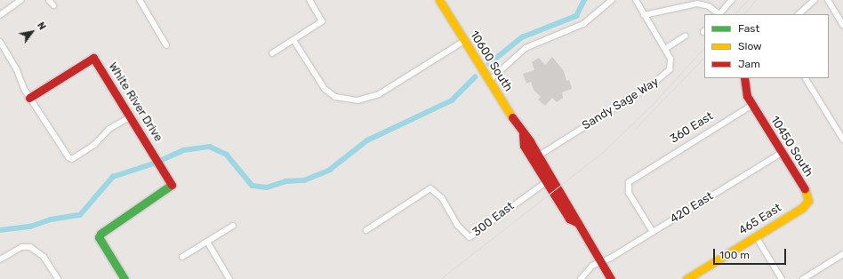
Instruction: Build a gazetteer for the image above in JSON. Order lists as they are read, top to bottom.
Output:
{
  "streets": {
    "street": [
      "10600 South",
      "White River Drive",
      "Sandy Sage Way",
      "360 East",
      "10450 South",
      "420 East",
      "300 East",
      "465 East"
    ]
  },
  "crossings": [
    ["10600 South", "Sandy Sage Way"],
    ["10600 South", "420 East"],
    ["10600 South", "300 East"],
    ["360 East", "10450 South"],
    ["360 East", "420 East"],
    ["10450 South", "420 East"],
    ["10450 South", "465 East"]
  ],
  "legend": ["Fast", "Slow", "Jam"],
  "scale_bar": "100 m",
  "north": "top right"
}
